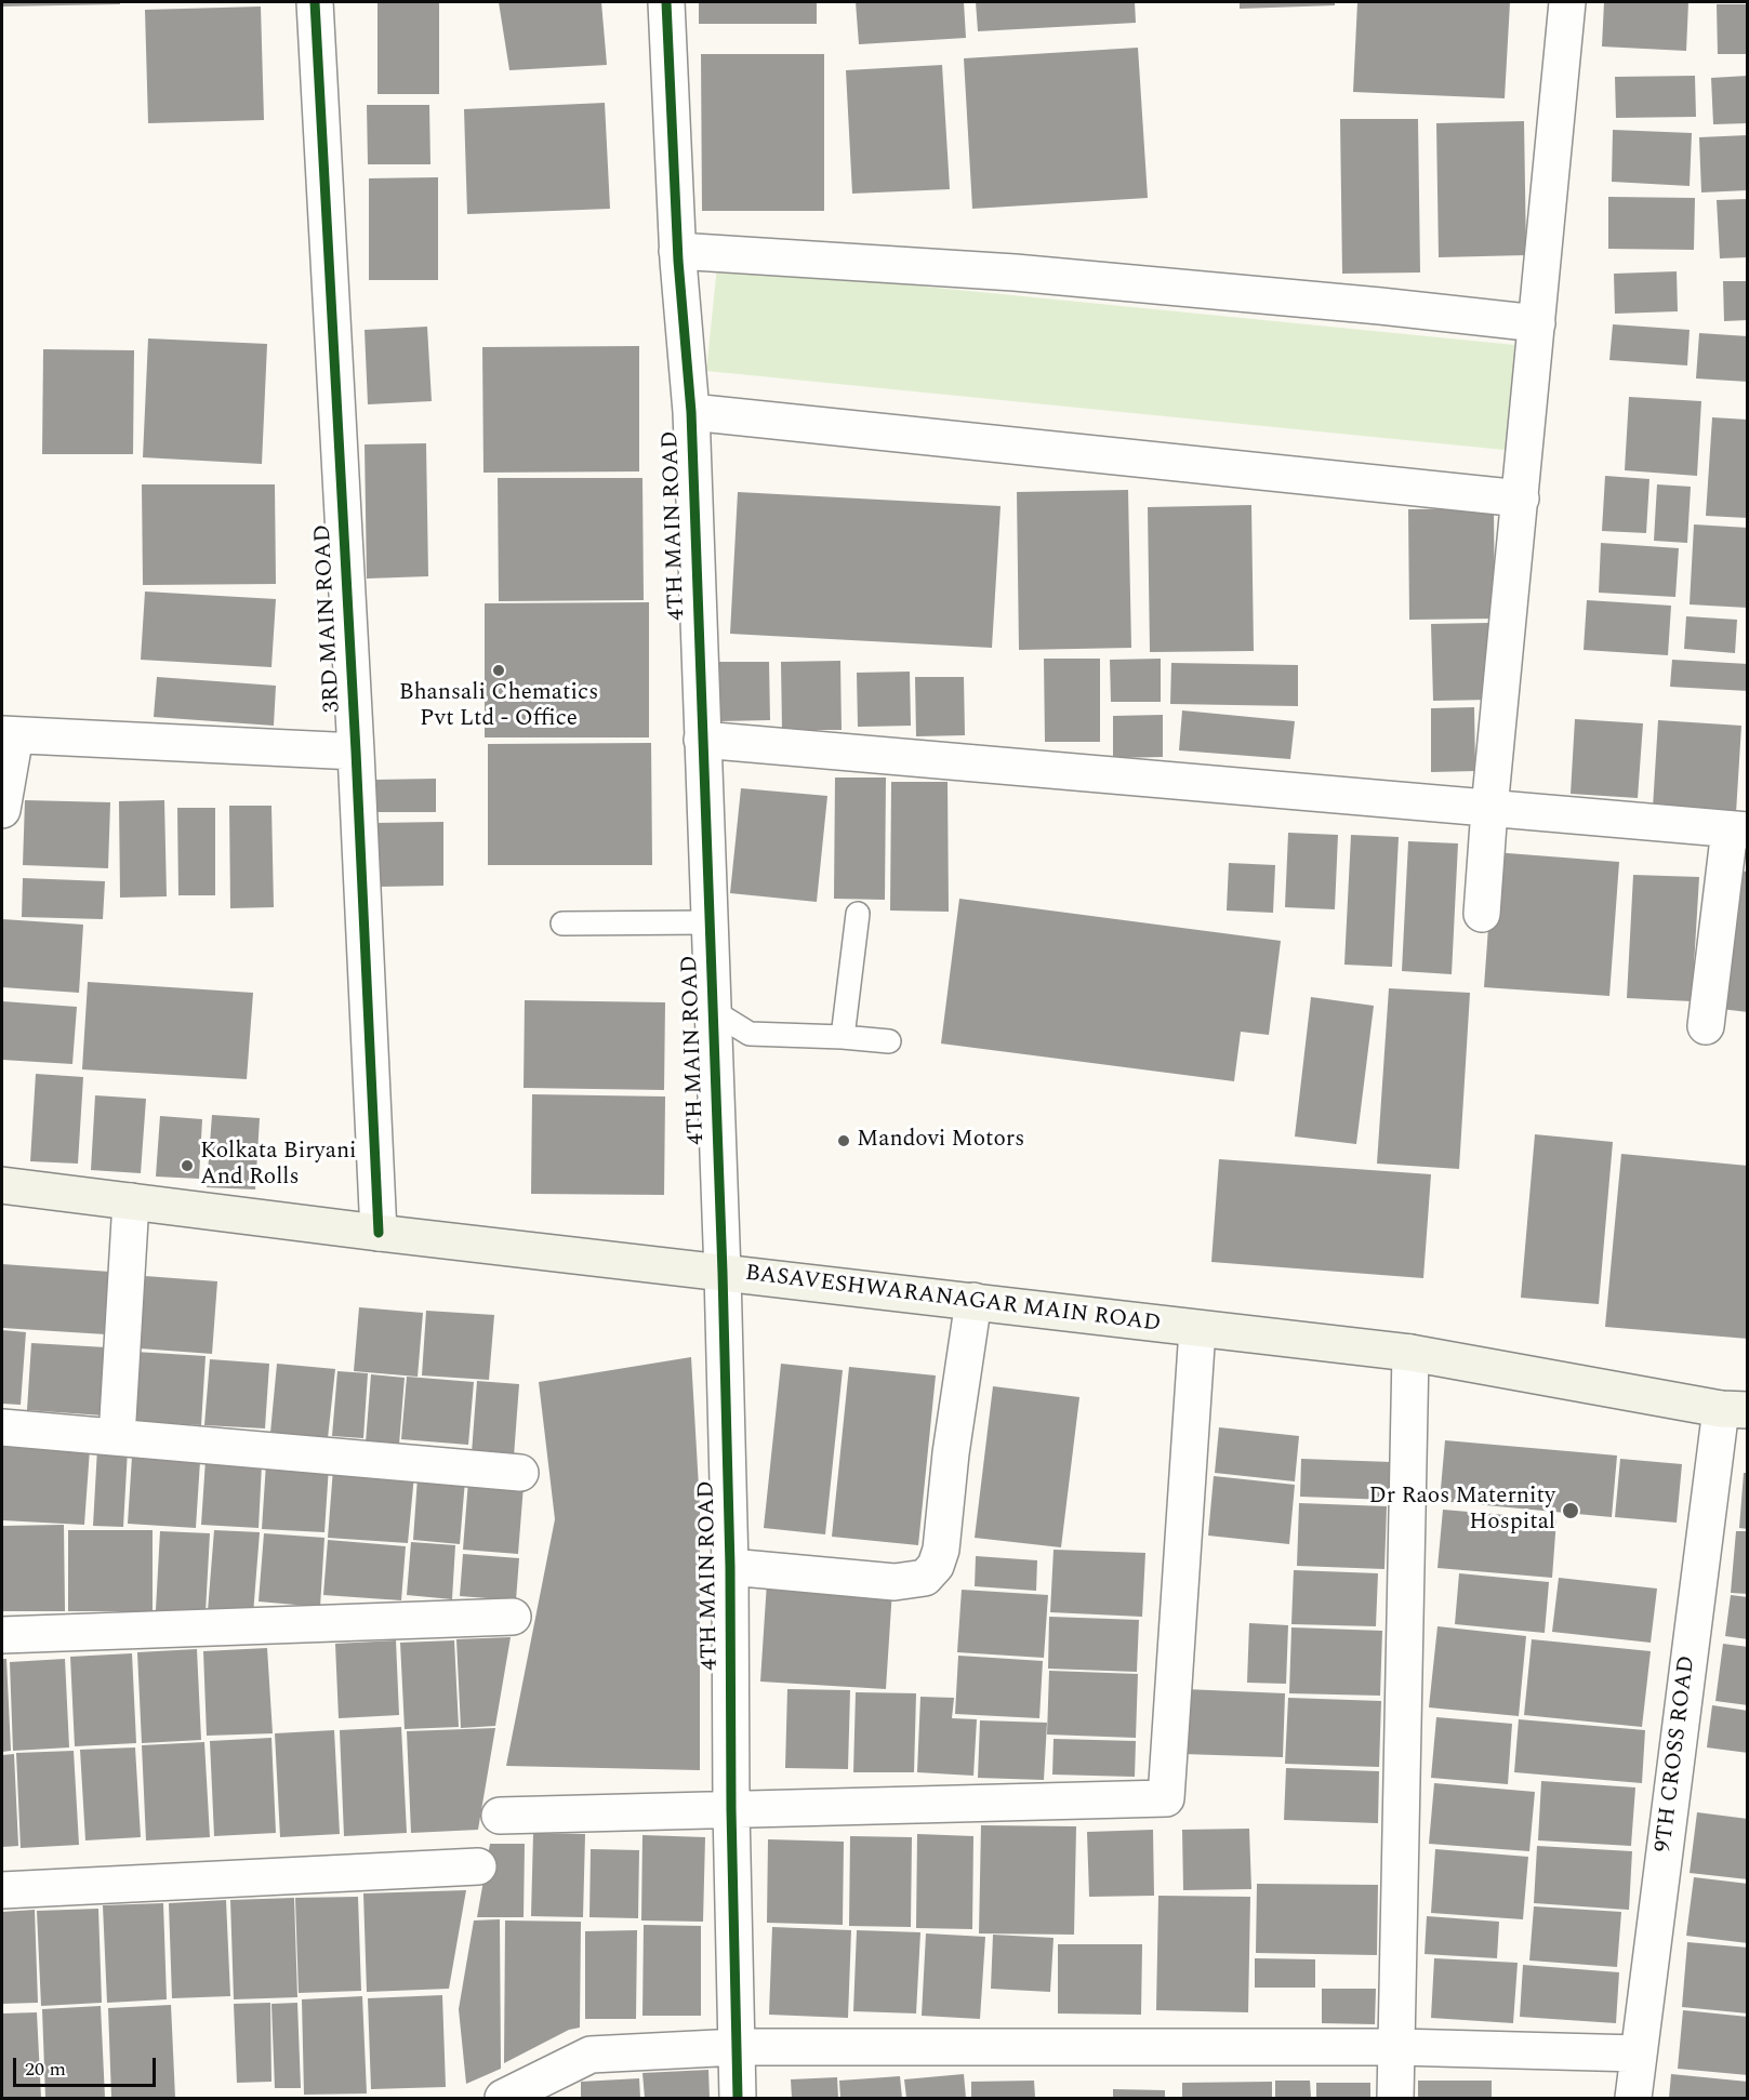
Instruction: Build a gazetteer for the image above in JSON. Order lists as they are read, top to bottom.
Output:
{
  "streets": {
    "main road": ["BASAVESHWARANAGAR MAIN ROAD"],
    "street": ["4TH MAIN ROAD", "3RD MAIN ROAD", "9TH CROSS ROAD"]
  },
  "crossings": [
    ["4TH MAIN ROAD", "BASAVESHWARANAGAR MAIN ROAD"],
    ["3RD MAIN ROAD", "BASAVESHWARANAGAR MAIN ROAD"],
    ["BASAVESHWARANAGAR MAIN ROAD", "9TH CROSS ROAD"]
  ],
  "places": [
    "Bhansali Chematics Pvt Ltd - Office",
    "Mandovi Motors",
    "Kolkata Biryani And Rolls",
    "Dr Raos Maternity Hospital"
  ],
  "scale_bar": "20 m"
}
